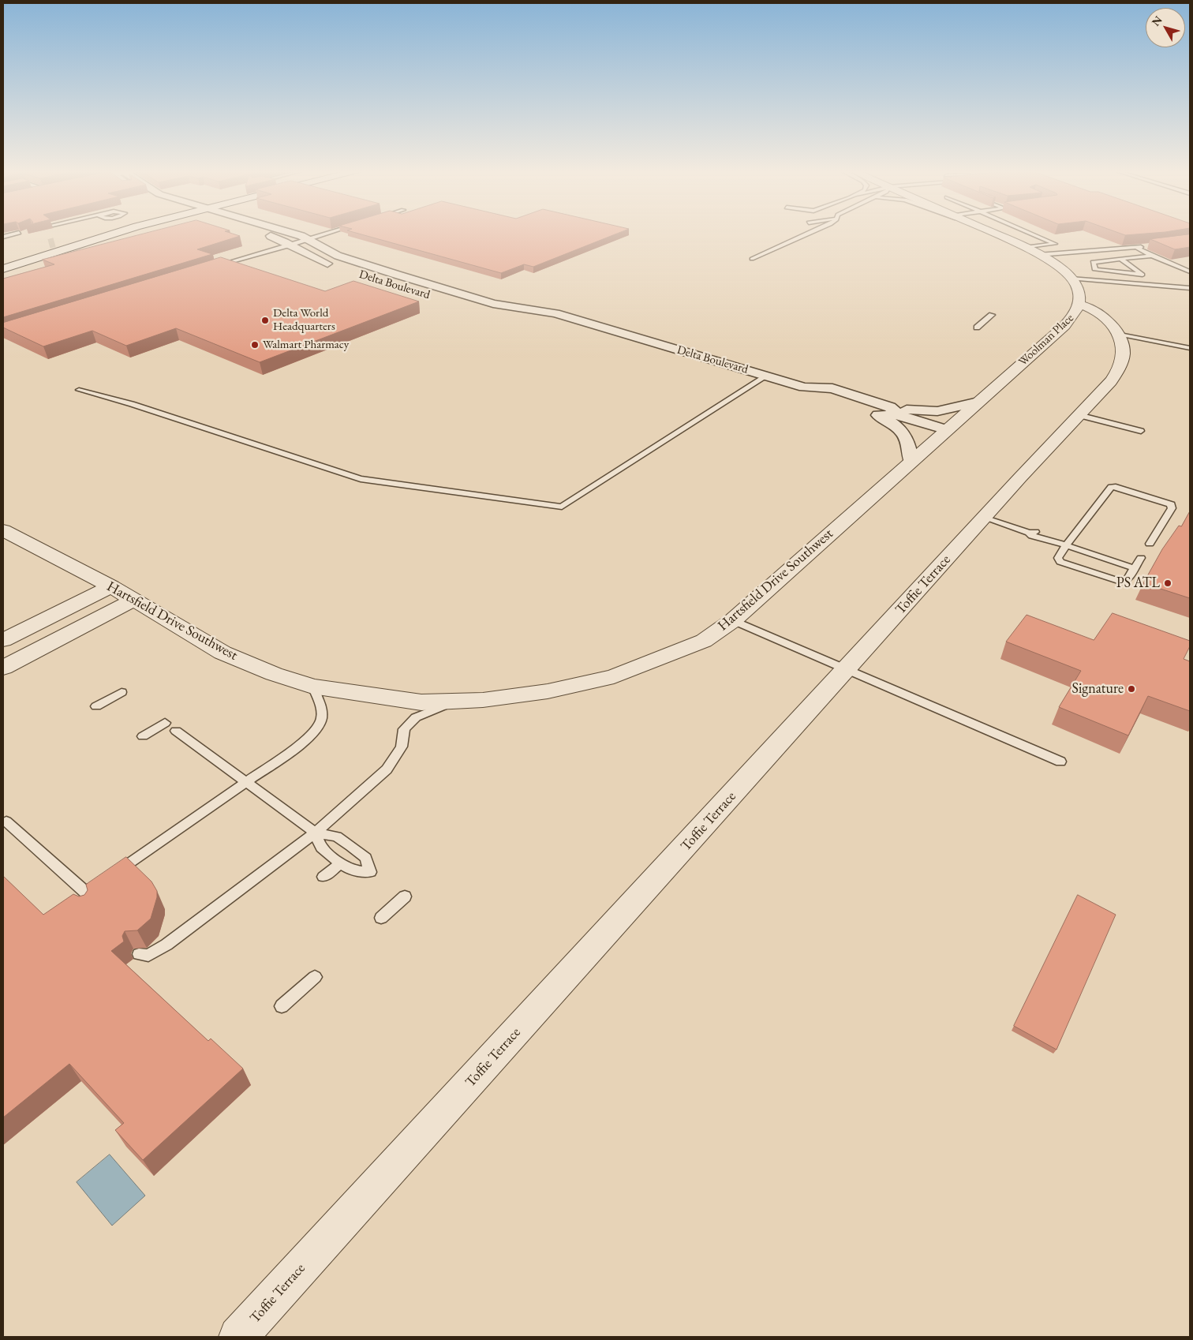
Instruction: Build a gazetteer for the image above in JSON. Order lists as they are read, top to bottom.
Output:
{
  "streets": {
    "street": [
      "Delta Boulevard",
      "Woolman Place",
      "Hartsfield Drive Southwest",
      "Toffie Terrace"
    ]
  },
  "crossings": [
    ["Delta Boulevard", "Woolman Place"],
    ["Delta Boulevard", "Hartsfield Drive Southwest"],
    ["Woolman Place", "Hartsfield Drive Southwest"]
  ],
  "places": [
    "Delta World Headquarters",
    "Walmart Pharmacy",
    "PS ATL",
    "Signature"
  ],
  "north": "top left"
}
